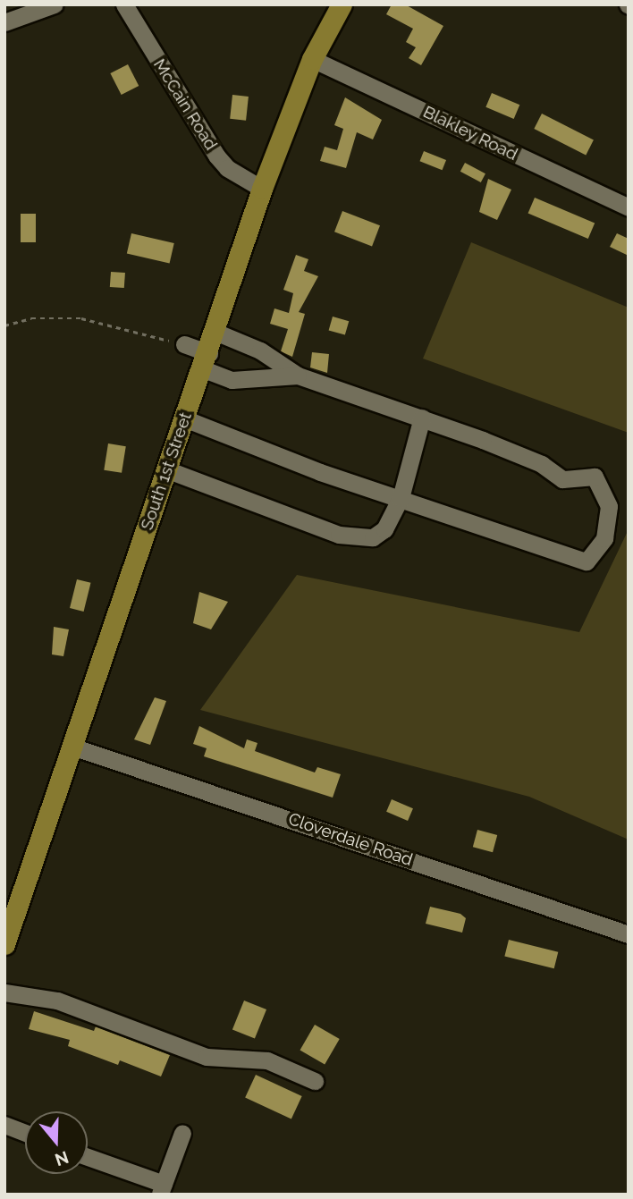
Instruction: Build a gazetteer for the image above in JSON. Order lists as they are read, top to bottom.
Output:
{
  "streets": {
    "main road": ["South 1st Street"],
    "street": ["McCain Road", "Blakley Road", "Cloverdale Road"]
  },
  "crossings": [
    ["McCain Road", "South 1st Street"],
    ["Blakley Road", "South 1st Street"],
    ["South 1st Street", "Cloverdale Road"]
  ],
  "north": "bottom"
}
